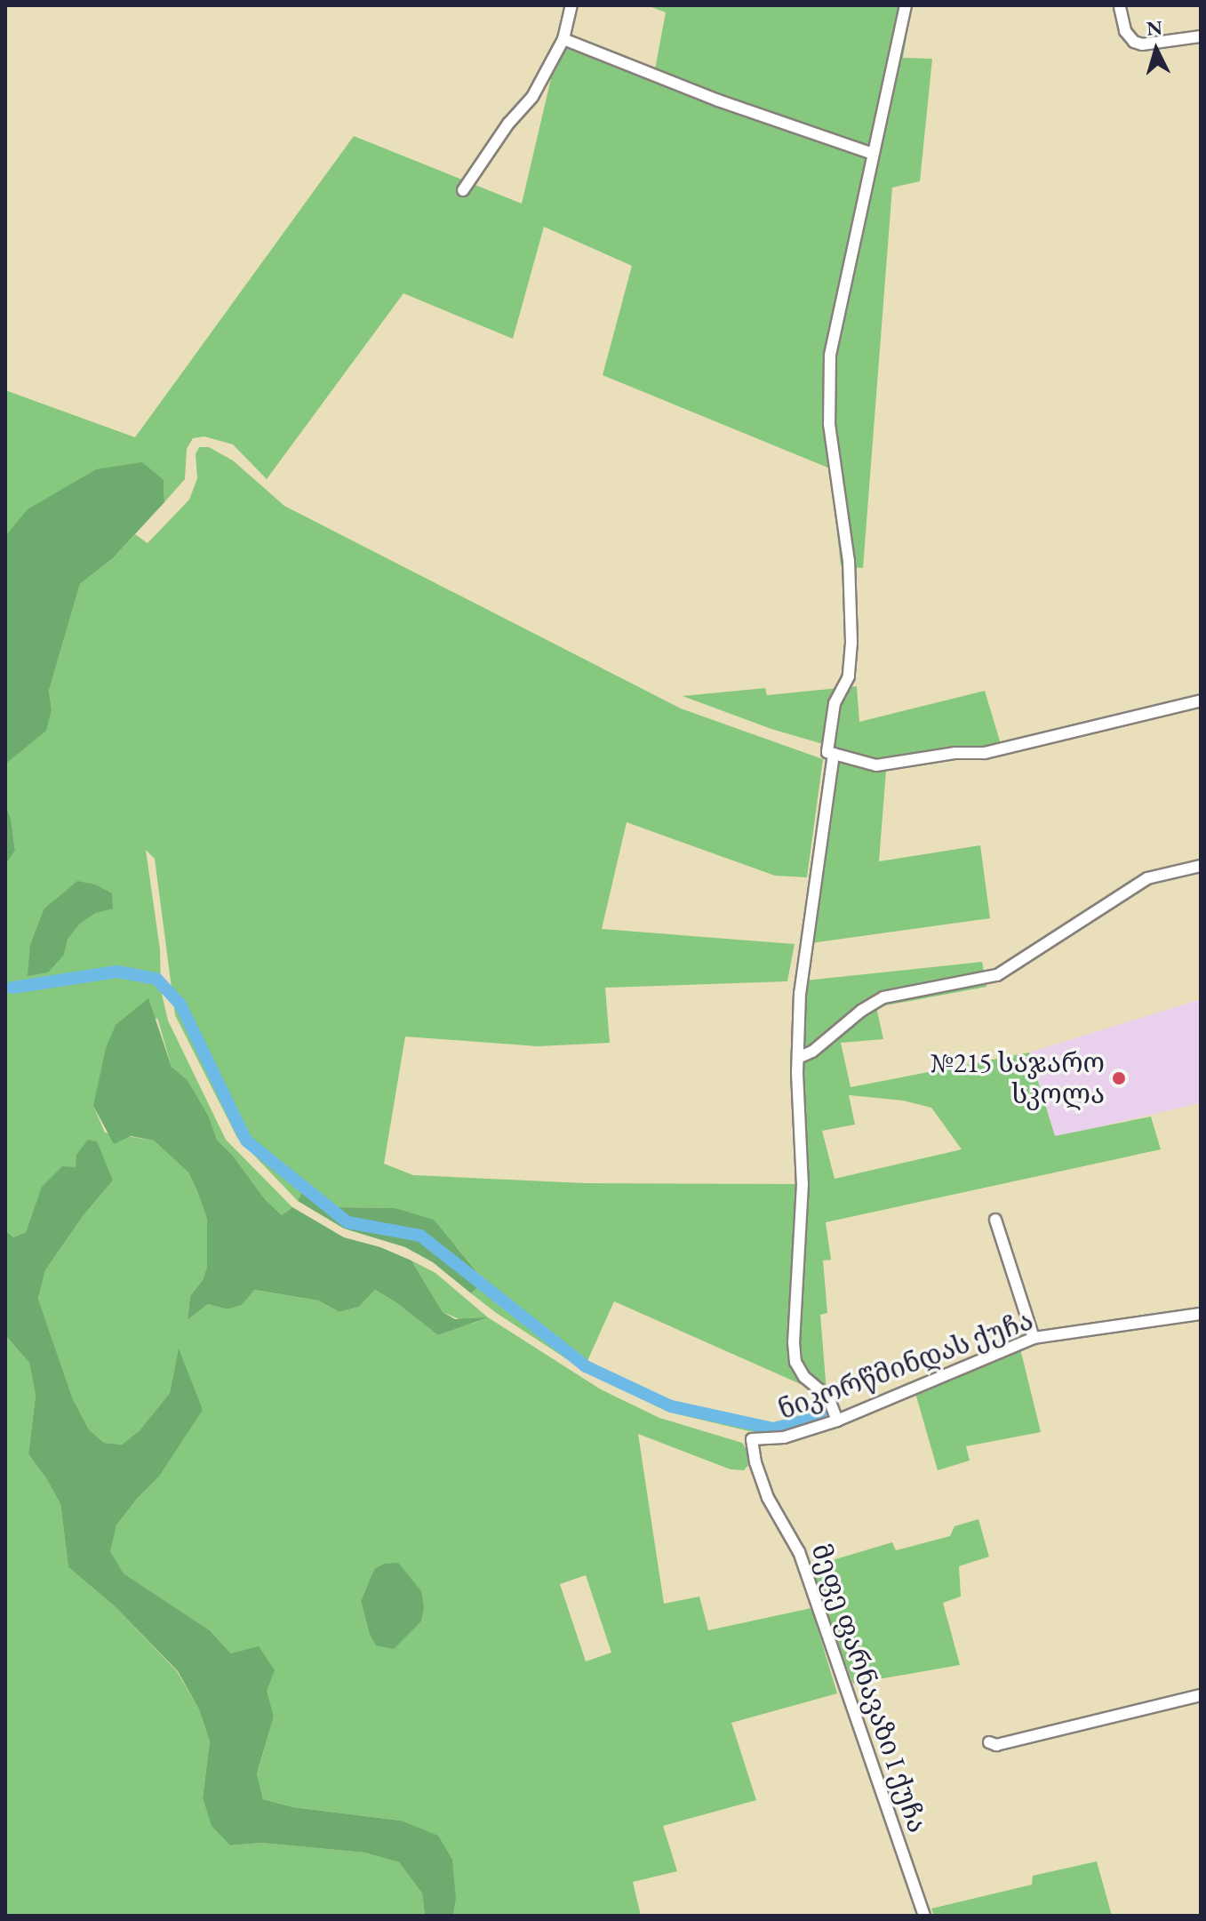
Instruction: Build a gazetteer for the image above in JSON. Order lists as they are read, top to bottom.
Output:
{
  "streets": {
    "street": ["ნიკორწმინდას ქუჩა", "მეფე ფარნავაზი I ქუჩა"]
  },
  "crossings": [
    ["ნიკორწმინდას ქუჩა", "მეფე ფარნავაზი I ქუჩა"]
  ],
  "places": ["№215 საჯარო სკოლა"],
  "north": "top"
}
